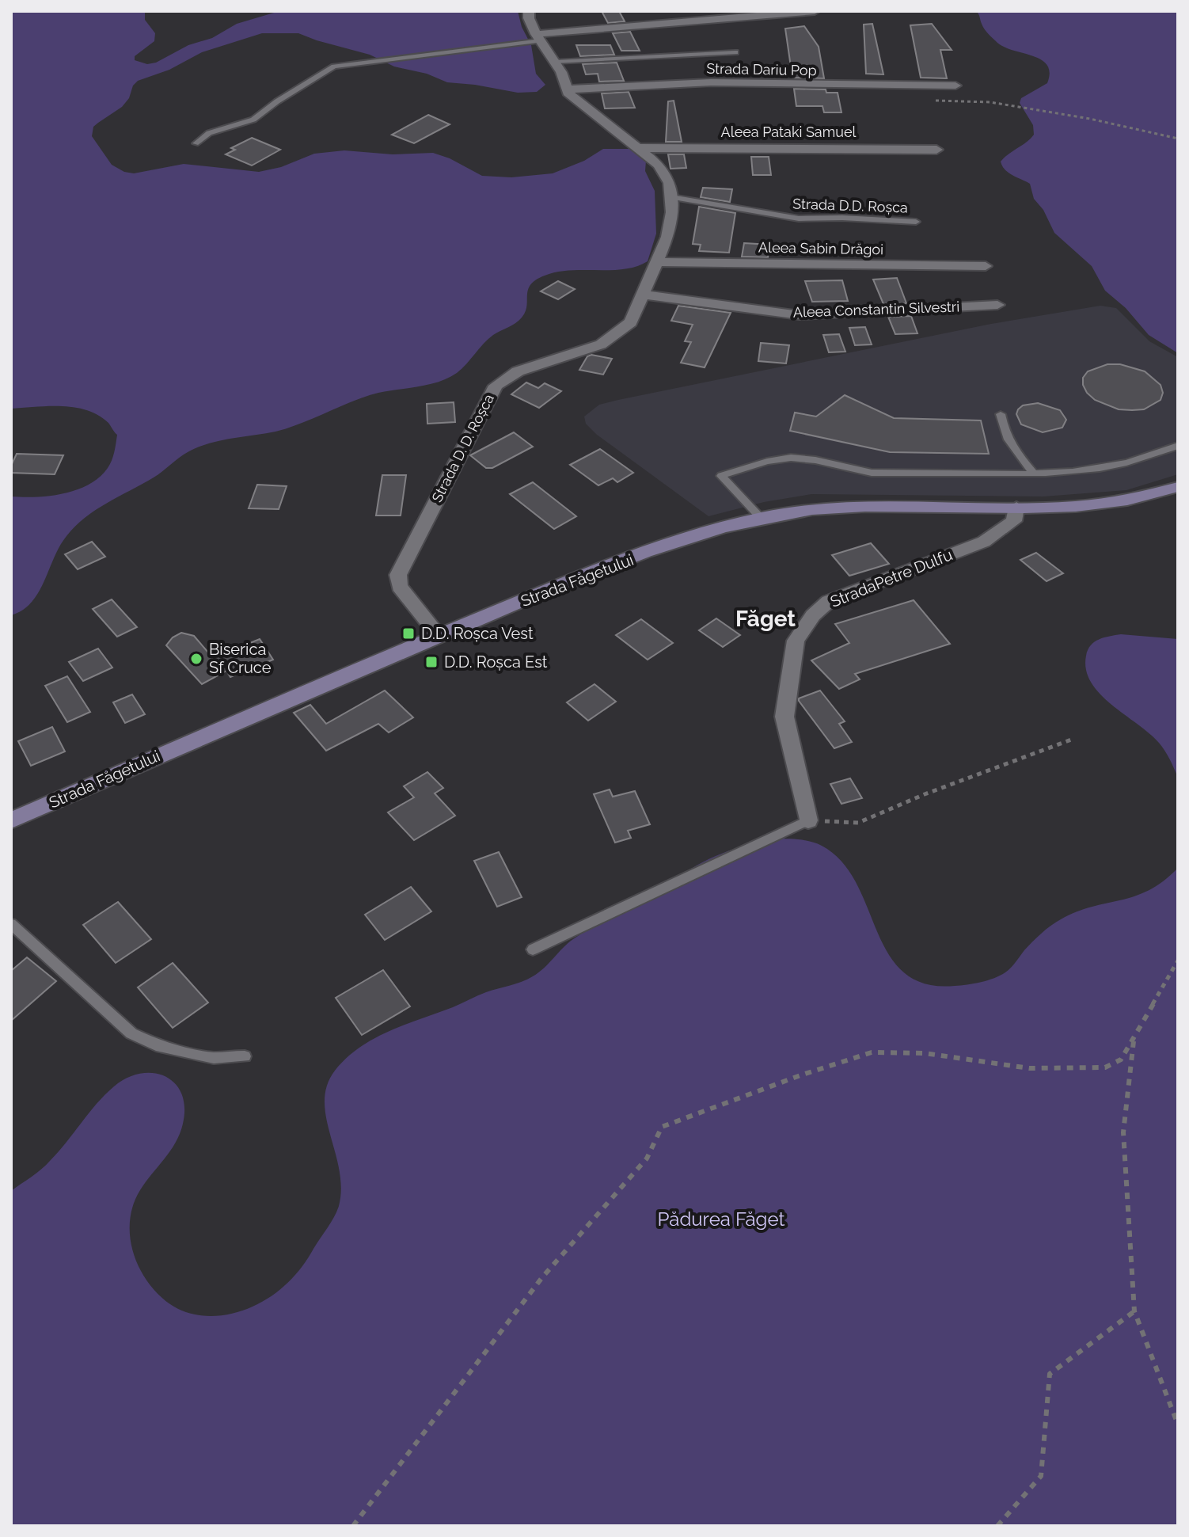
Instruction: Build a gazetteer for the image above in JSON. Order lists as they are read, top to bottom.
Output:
{
  "streets": {
    "main road": ["Strada Făgetului"],
    "street": [
      "Strada Dariu Pop",
      "Aleea Pataki Samuel",
      "Aleea Sabin Drăgoi",
      "Aleea Constantin Silvestri",
      "Strada D. D. Roșca",
      "StradaPetre Dulfu"
    ],
    "lane": ["Strada D.D. Roșca"]
  },
  "crossings": [
    ["Strada Dariu Pop", "Strada D. D. Roșca"],
    ["Aleea Pataki Samuel", "Strada D. D. Roșca"],
    ["Strada D.D. Roșca", "Strada D. D. Roșca"],
    ["Aleea Sabin Drăgoi", "Strada D. D. Roșca"],
    ["Aleea Constantin Silvestri", "Strada D. D. Roșca"],
    ["Strada D. D. Roșca", "Strada Făgetului"],
    ["StradaPetre Dulfu", "Strada Făgetului"]
  ],
  "districts": ["Făget"],
  "parks": ["Pădurea Făget"],
  "places": {
    "transit": ["D.D. Roșca Vest", "D.D. Roșca Est"],
    "other": ["Biserica Sf Cruce"]
  }
}
